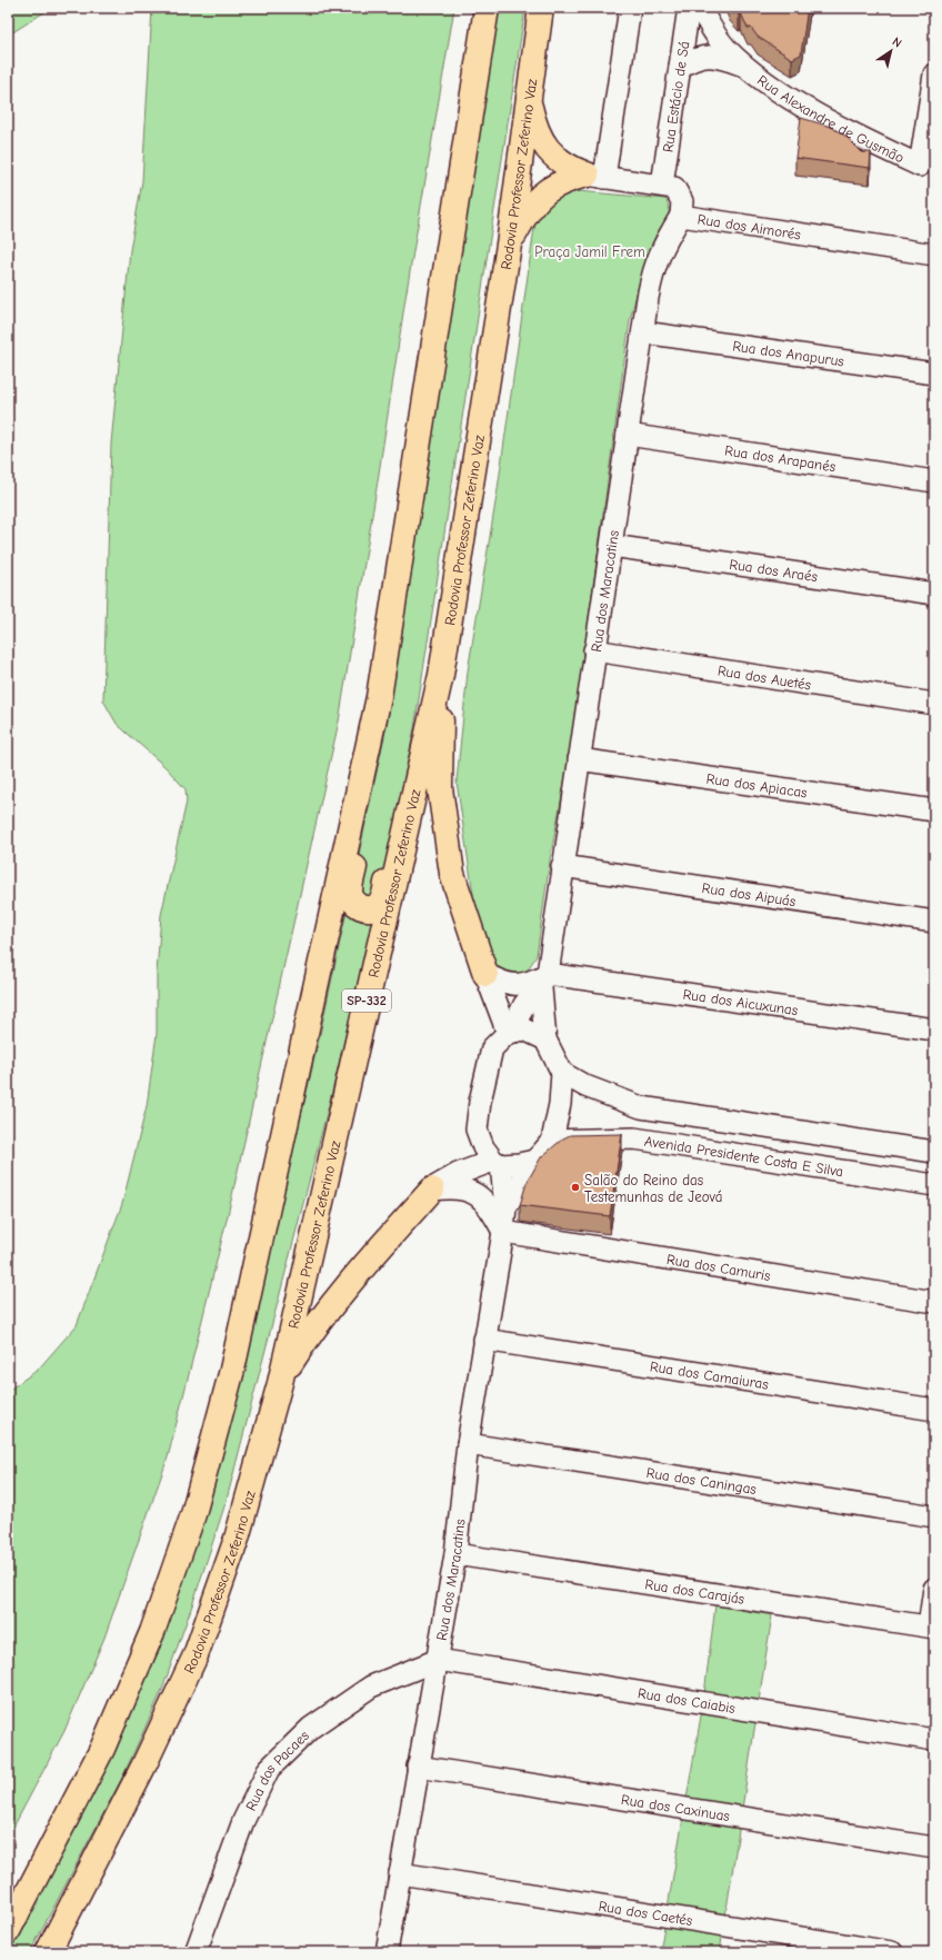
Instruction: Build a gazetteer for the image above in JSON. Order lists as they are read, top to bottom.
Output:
{
  "streets": {
    "highway": ["Rodovia Professor Zeferino Vaz", "SP-332"],
    "street": [
      "Rua Estácio de Sá",
      "Rua Alexandre de Gusmão",
      "Rua dos Aimorés",
      "Rua dos Anapurus",
      "Rua dos Arapanés",
      "Rua dos Araés",
      "Rua dos Maracatins",
      "Rua dos Auetés",
      "Rua dos Apiacas",
      "Rua dos Aipuás",
      "Rua dos Aicuxunas",
      "Avenida Presidente Costa E Silva",
      "Rua dos Camuris",
      "Rua dos Camaiuras",
      "Rua dos Caningas",
      "Rua dos Carajás",
      "Rua dos Caiabis",
      "Rua dos Pacaes",
      "Rua dos Caxinuas",
      "Rua dos Caetés"
    ]
  },
  "crossings": [
    ["Rua Estácio de Sá", "Rua Alexandre de Gusmão"],
    ["Rua Estácio de Sá", "Rua dos Aimorés"],
    ["Rua dos Aimorés", "Rua dos Maracatins"],
    ["Rua dos Anapurus", "Rua dos Maracatins"],
    ["Rua dos Arapanés", "Rua dos Maracatins"],
    ["Rua dos Araés", "Rua dos Maracatins"],
    ["Rua dos Maracatins", "Rua dos Auetés"],
    ["Rua dos Maracatins", "Rua dos Apiacas"],
    ["Rua dos Maracatins", "Rua dos Aipuás"],
    ["Rua dos Maracatins", "Rua dos Aicuxunas"],
    ["Rua dos Maracatins", "Avenida Presidente Costa E Silva"],
    ["Rua dos Maracatins", "Rua dos Camuris"],
    ["Rua dos Maracatins", "Rua dos Camaiuras"],
    ["Rua dos Maracatins", "Rua dos Caningas"],
    ["Rua dos Maracatins", "Rua dos Carajás"],
    ["Rua dos Maracatins", "Rua dos Caiabis"],
    ["Rua dos Maracatins", "Rua dos Pacaes"],
    ["Rua dos Maracatins", "Rua dos Caxinuas"],
    ["Rua dos Maracatins", "Rua dos Caetés"],
    ["Rua dos Caiabis", "Rua dos Pacaes"]
  ],
  "parks": ["Praça Jamil Frem"],
  "places": ["Salão do Reino das Testemunhas de Jeová"],
  "north": "top right"
}
